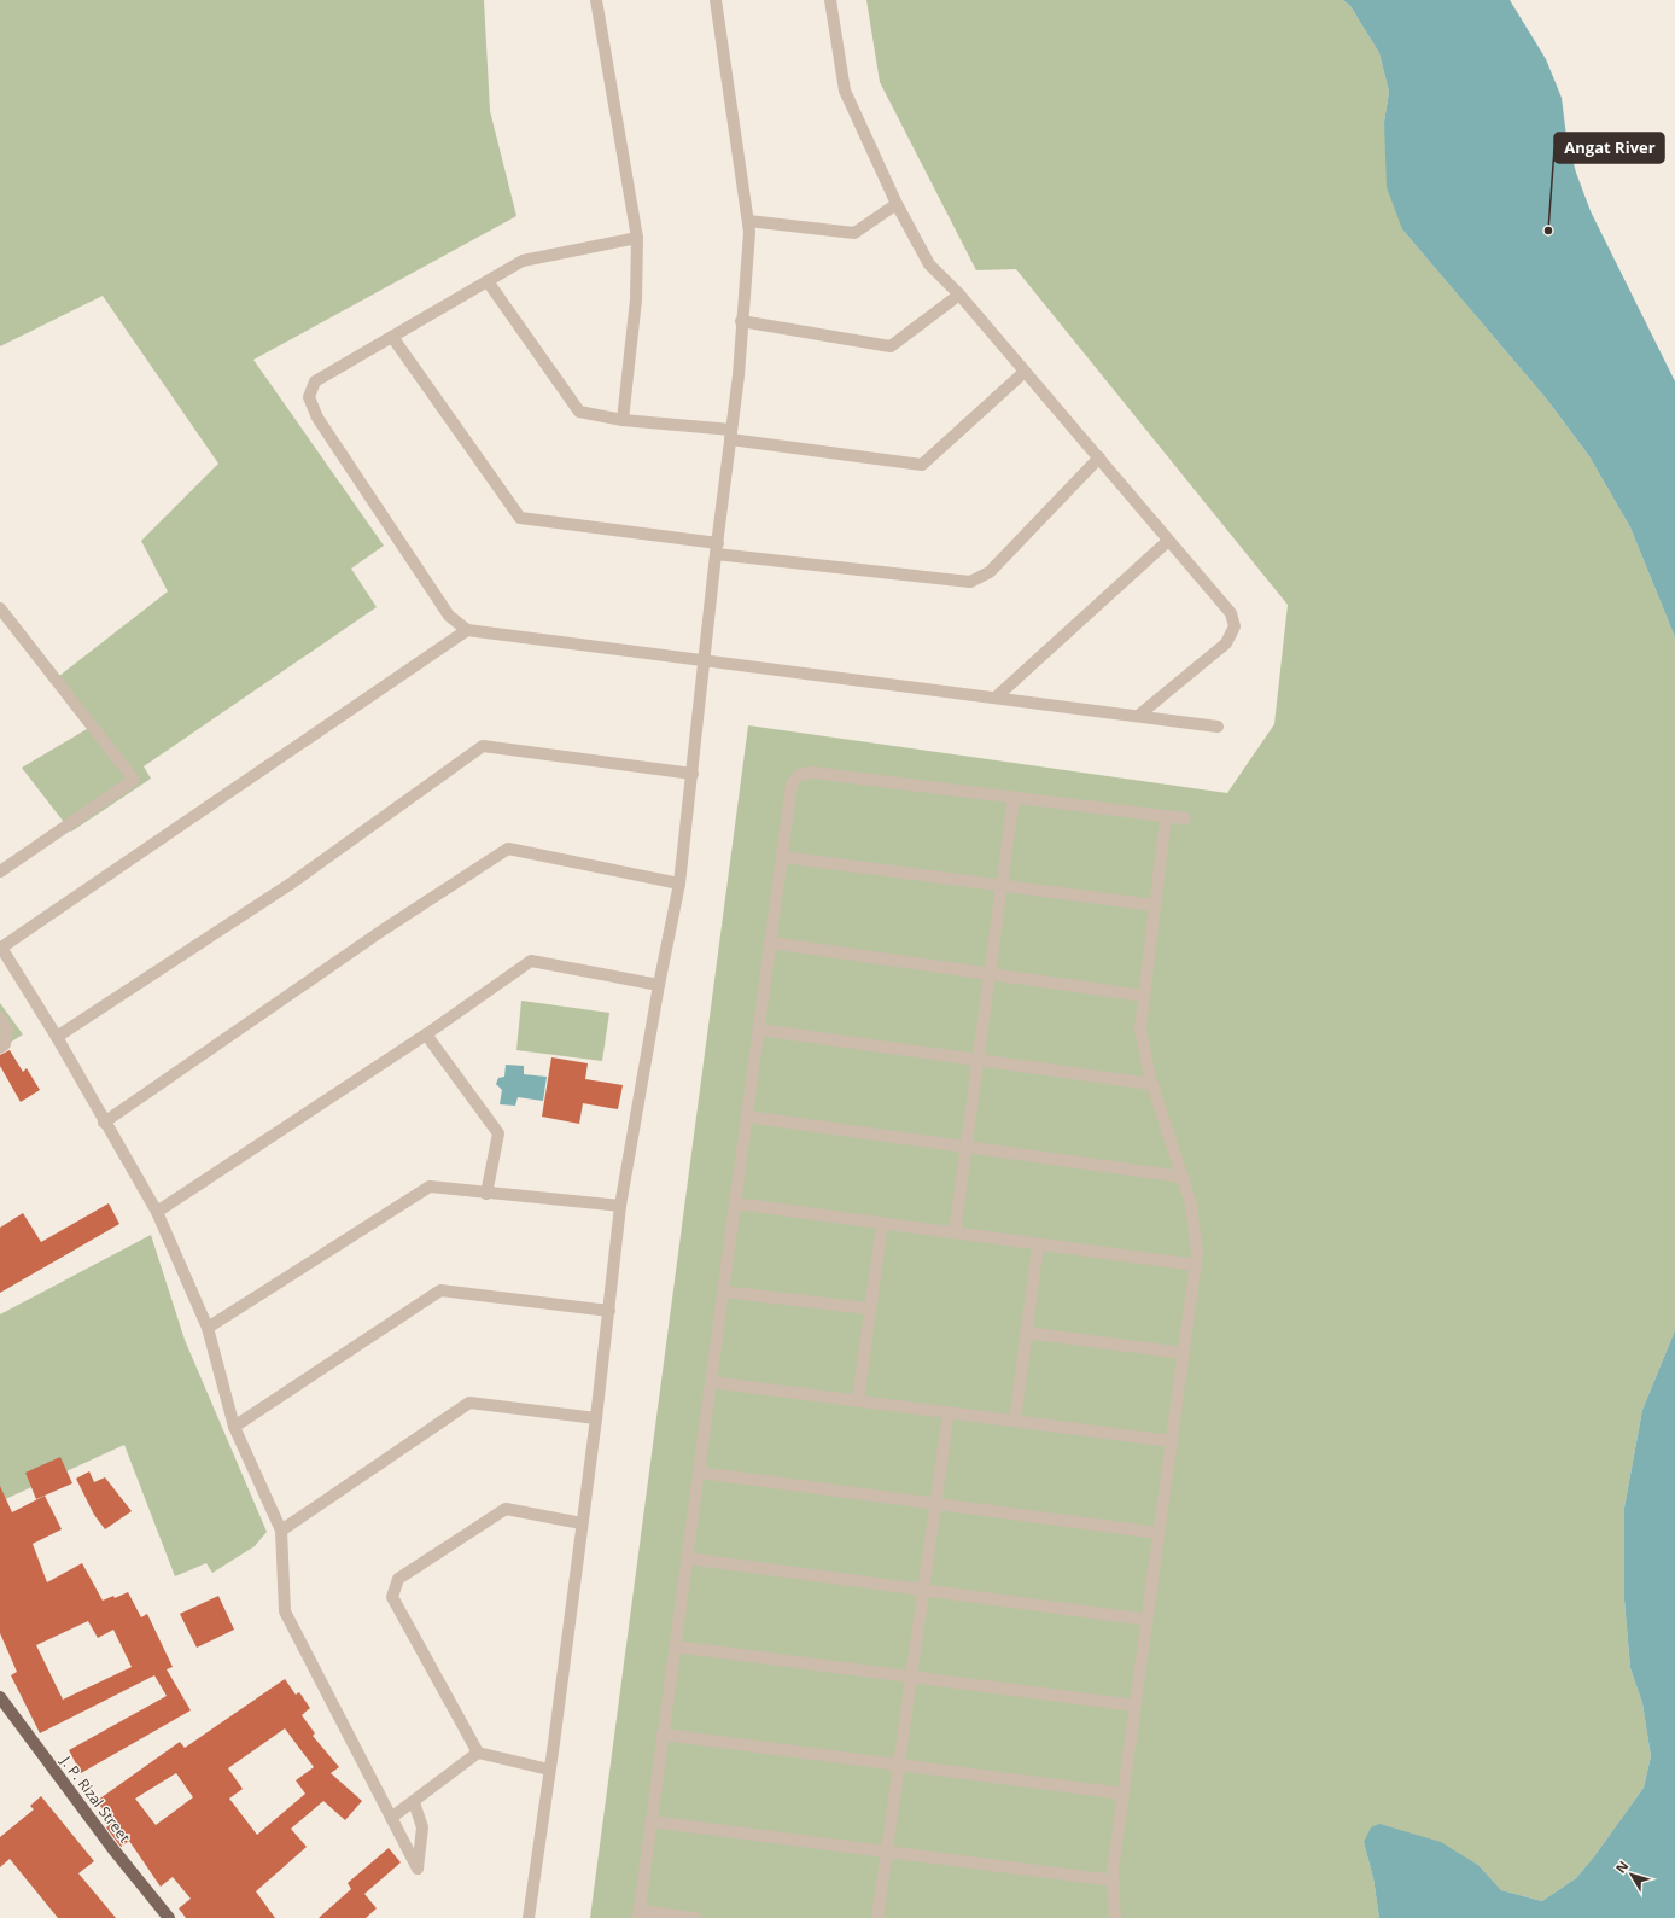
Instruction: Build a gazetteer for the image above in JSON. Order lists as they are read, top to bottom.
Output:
{
  "streets": {
    "main road": ["J. P. Rizal Street"]
  },
  "places": ["Angat River"],
  "north": "top left"
}
